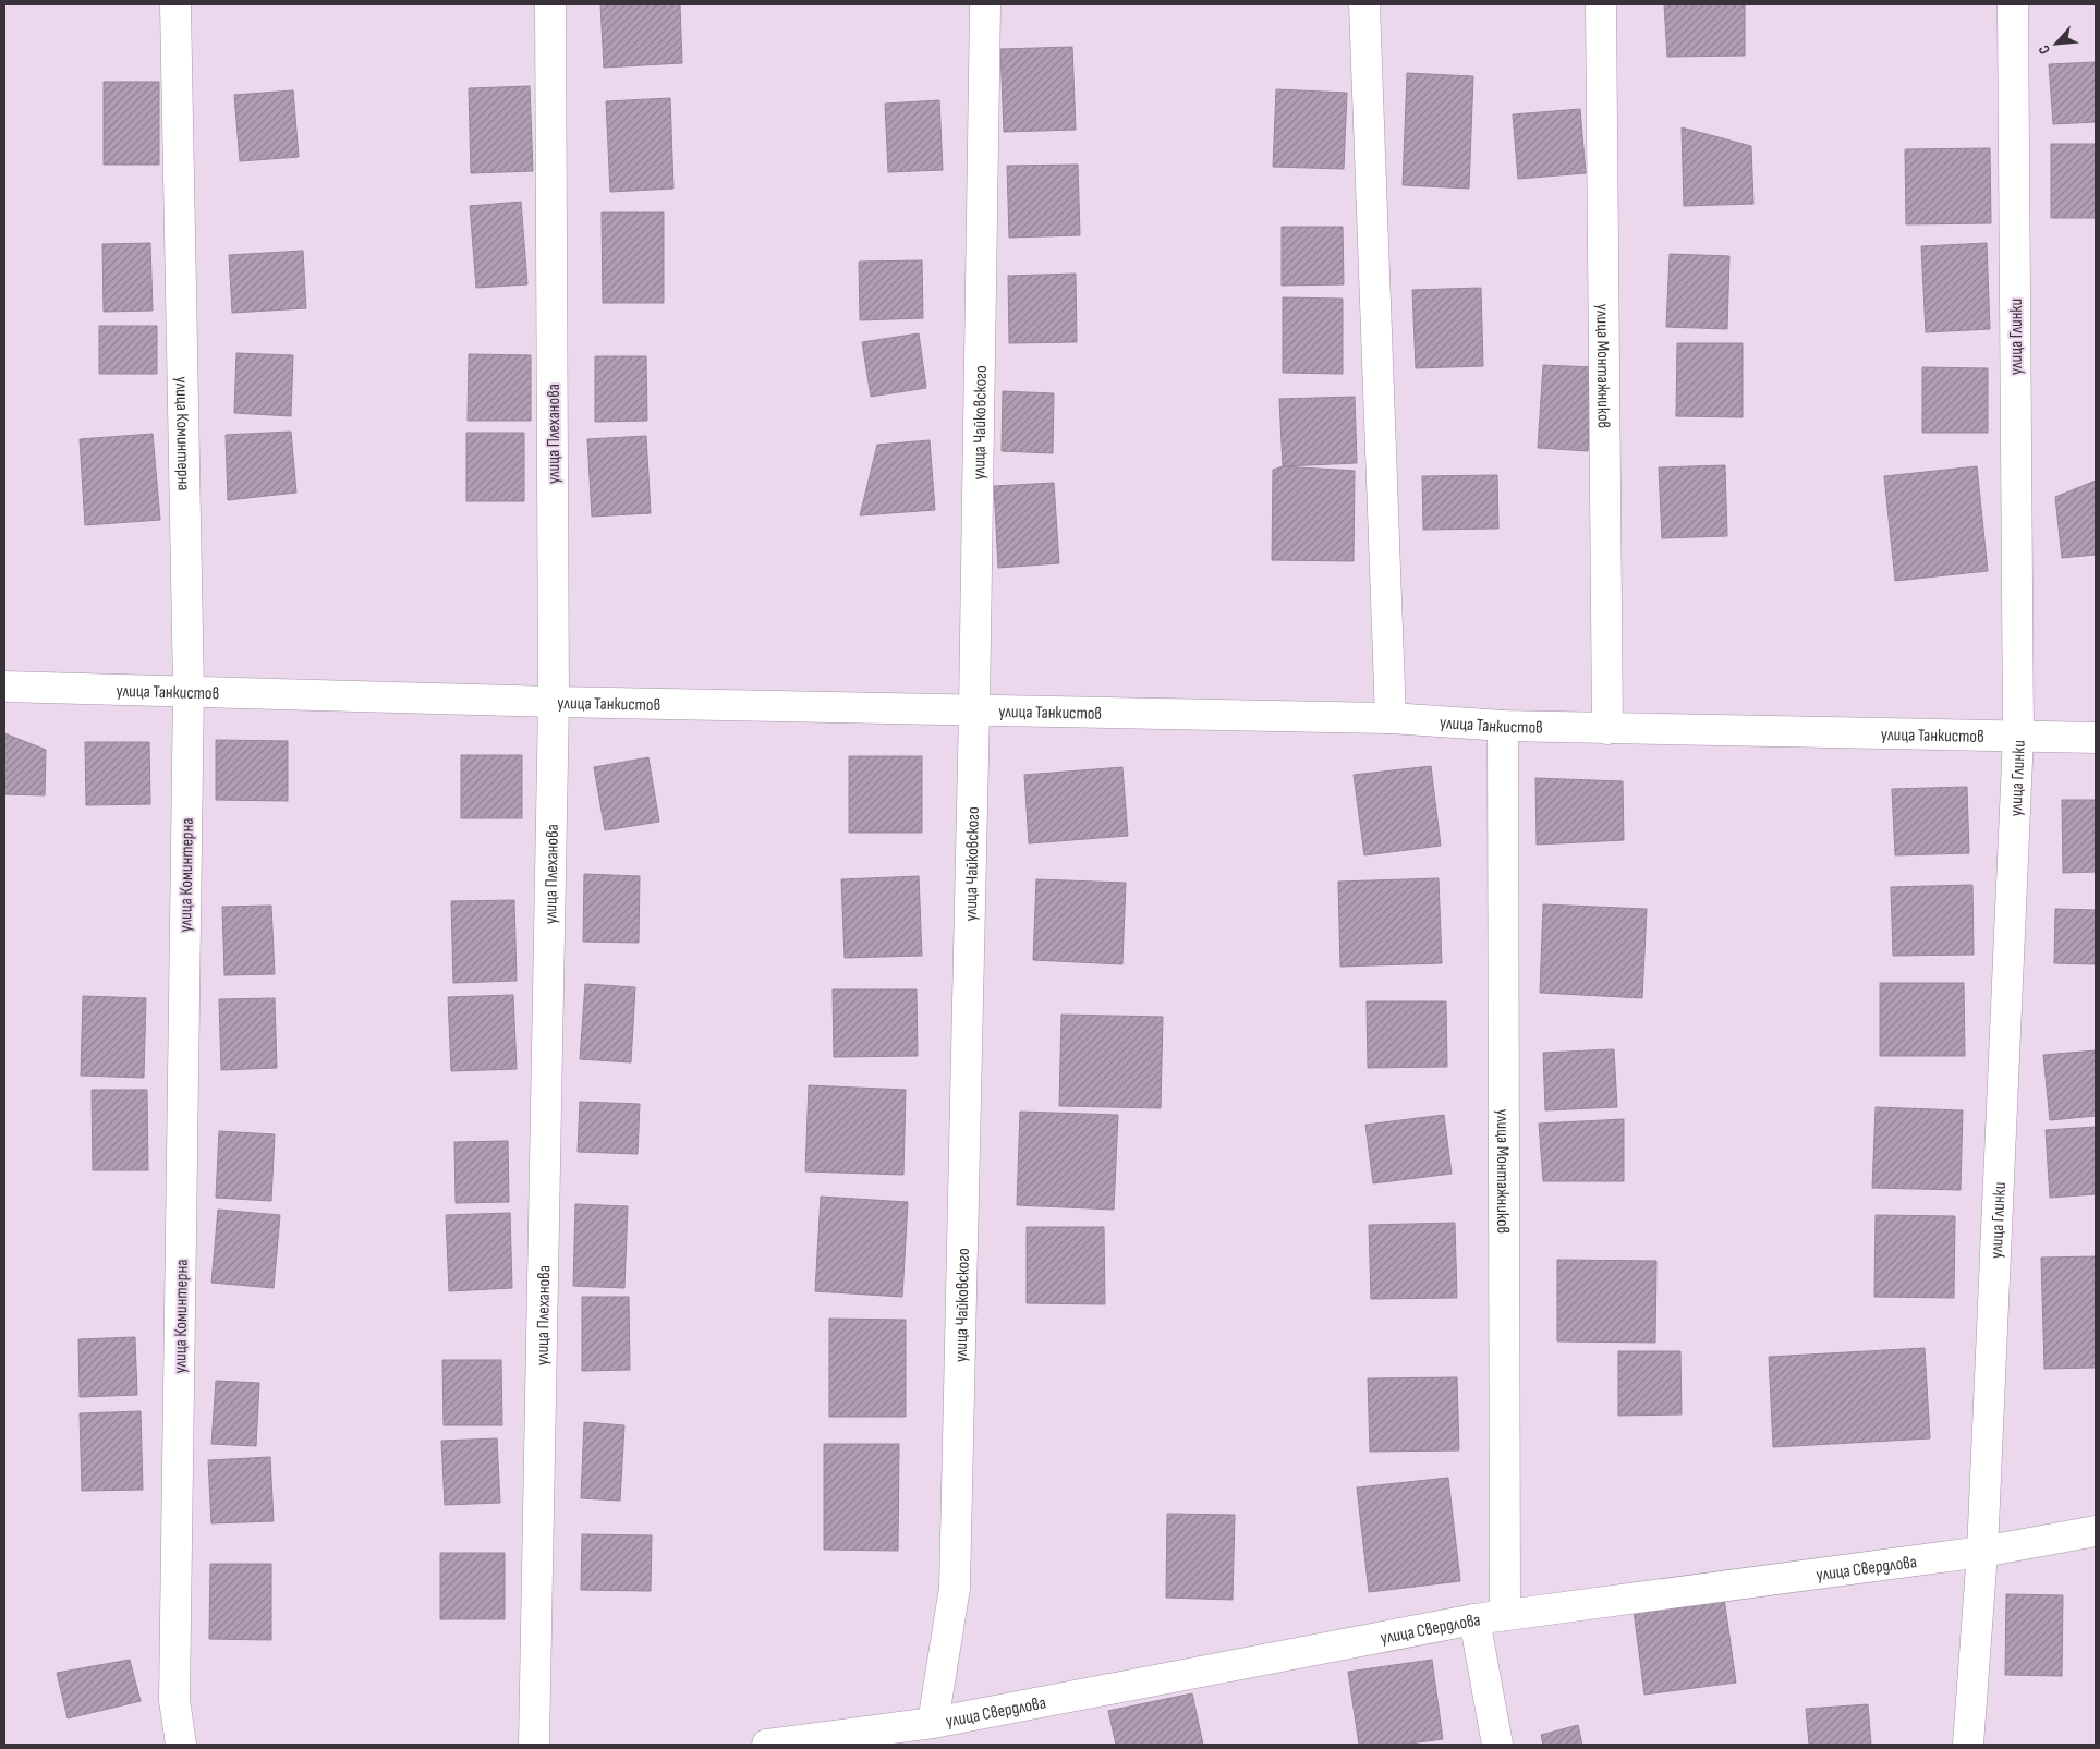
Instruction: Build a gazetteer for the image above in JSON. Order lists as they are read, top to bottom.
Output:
{
  "streets": {
    "street": [
      "улица Глинки",
      "улица Монтажников",
      "улица Чайковского",
      "улица Коминтерна",
      "улица Плеханова",
      "улица Танкистов",
      "улица Свердлова"
    ]
  },
  "crossings": [
    ["улица Глинки", "улица Танкистов"],
    ["улица Глинки", "улица Свердлова"],
    ["улица Монтажников", "улица Танкистов"],
    ["улица Монтажников", "улица Свердлова"],
    ["улица Чайковского", "улица Танкистов"],
    ["улица Чайковского", "улица Свердлова"],
    ["улица Коминтерна", "улица Танкистов"],
    ["улица Плеханова", "улица Танкистов"]
  ],
  "north": "bottom left"
}
